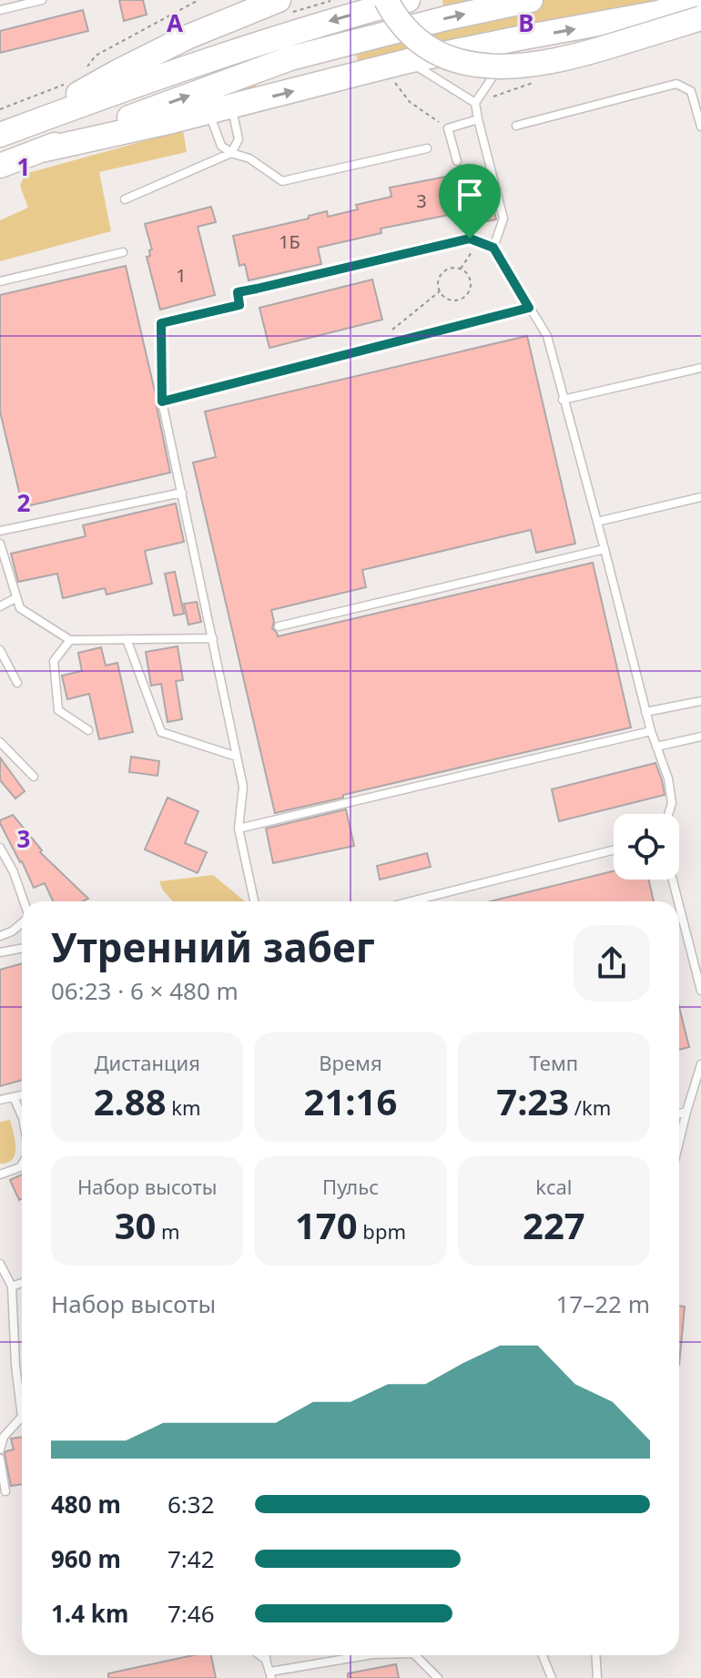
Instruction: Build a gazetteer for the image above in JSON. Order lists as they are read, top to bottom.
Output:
{
  "house_numbers": ["3", "1Б", "1"],
  "page": {
    "heading": ["Утренний забег", "06:23 · 6 × 480 m"],
    "stats": [
      ["Дистанция", "2.88 km"],
      ["Время", "21:16"],
      ["Темп", "7:23 /km"],
      ["Набор высоты", "30 m"],
      ["Пульс", "170 bpm"],
      ["kcal", "227"]
    ],
    "chart": ["Набор высоты", "17–22 m"],
    "list": [
      {
        "name": "480 m",
        "note": "6:32"
      },
      {
        "name": "960 m",
        "note": "7:42"
      },
      {
        "name": "1.4 km",
        "note": "7:46"
      }
    ]
  },
  "grid": {
    "columns": ["A", "B"],
    "rows": ["1", "2", "3"]
  }
}
